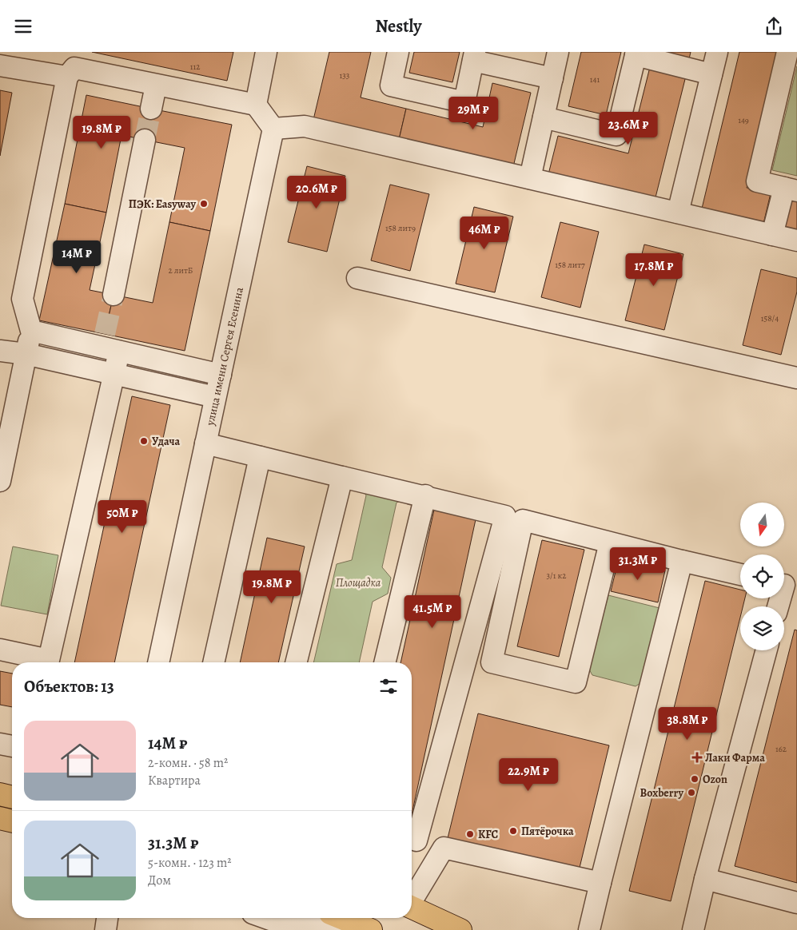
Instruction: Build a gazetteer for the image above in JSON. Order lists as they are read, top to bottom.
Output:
{
  "streets": {
    "street": ["улица имени Сергея Есенина"]
  },
  "parks": ["Площадка"],
  "places": {
    "other": [
      "ПЭК: Easyway",
      "Удача",
      "Ozon",
      "Boxberry",
      "Пятёрочка",
      "KFC"
    ],
    "health": ["Лаки Фарма"]
  },
  "house_numbers": [
    "112",
    "133",
    "141",
    "149",
    "158 лит9",
    "158 лит7",
    "2 литБ",
    "158/4",
    "3/1 к2",
    "162"
  ],
  "north": "bottom",
  "page": {
    "header": "Nestly",
    "price": [
      "29M ₽",
      "23.6M ₽",
      "19.8M ₽",
      "20.6M ₽",
      "46M ₽",
      "14M ₽",
      "17.8M ₽",
      "50M ₽",
      "31.3M ₽",
      "19.8M ₽",
      "41.5M ₽",
      "38.8M ₽",
      "22.9M ₽"
    ],
    "heading": "Объектов: 13",
    "list": [
      {
        "name": "14M ₽",
        "note": "2-комн. · 58 m² · Квартира"
      },
      {
        "name": "31.3M ₽",
        "note": "5-комн. · 123 m² · Дом"
      }
    ]
  }
}
